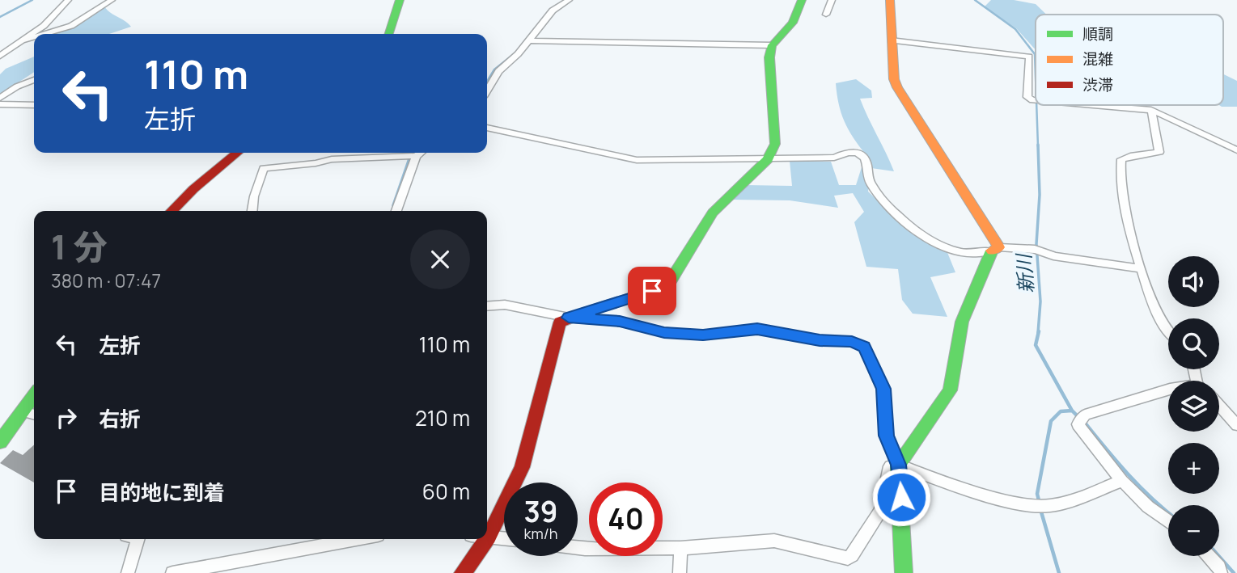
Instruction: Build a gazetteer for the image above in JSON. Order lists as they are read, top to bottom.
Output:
{
  "water": ["新川"],
  "legend": ["順調", "混雑", "渋滞"],
  "page": {
    "turn": ["110 m", "左折"],
    "heading": ["1 分", "380 m · 07:47"],
    "map_buttons": ["+", "−"],
    "list": [
      {
        "name": "左折",
        "value": "110 m"
      },
      {
        "name": "右折",
        "value": "210 m"
      },
      {
        "name": "目的地に到着",
        "value": "60 m"
      }
    ],
    "speed": "39 km/h",
    "limit": "40"
  }
}
